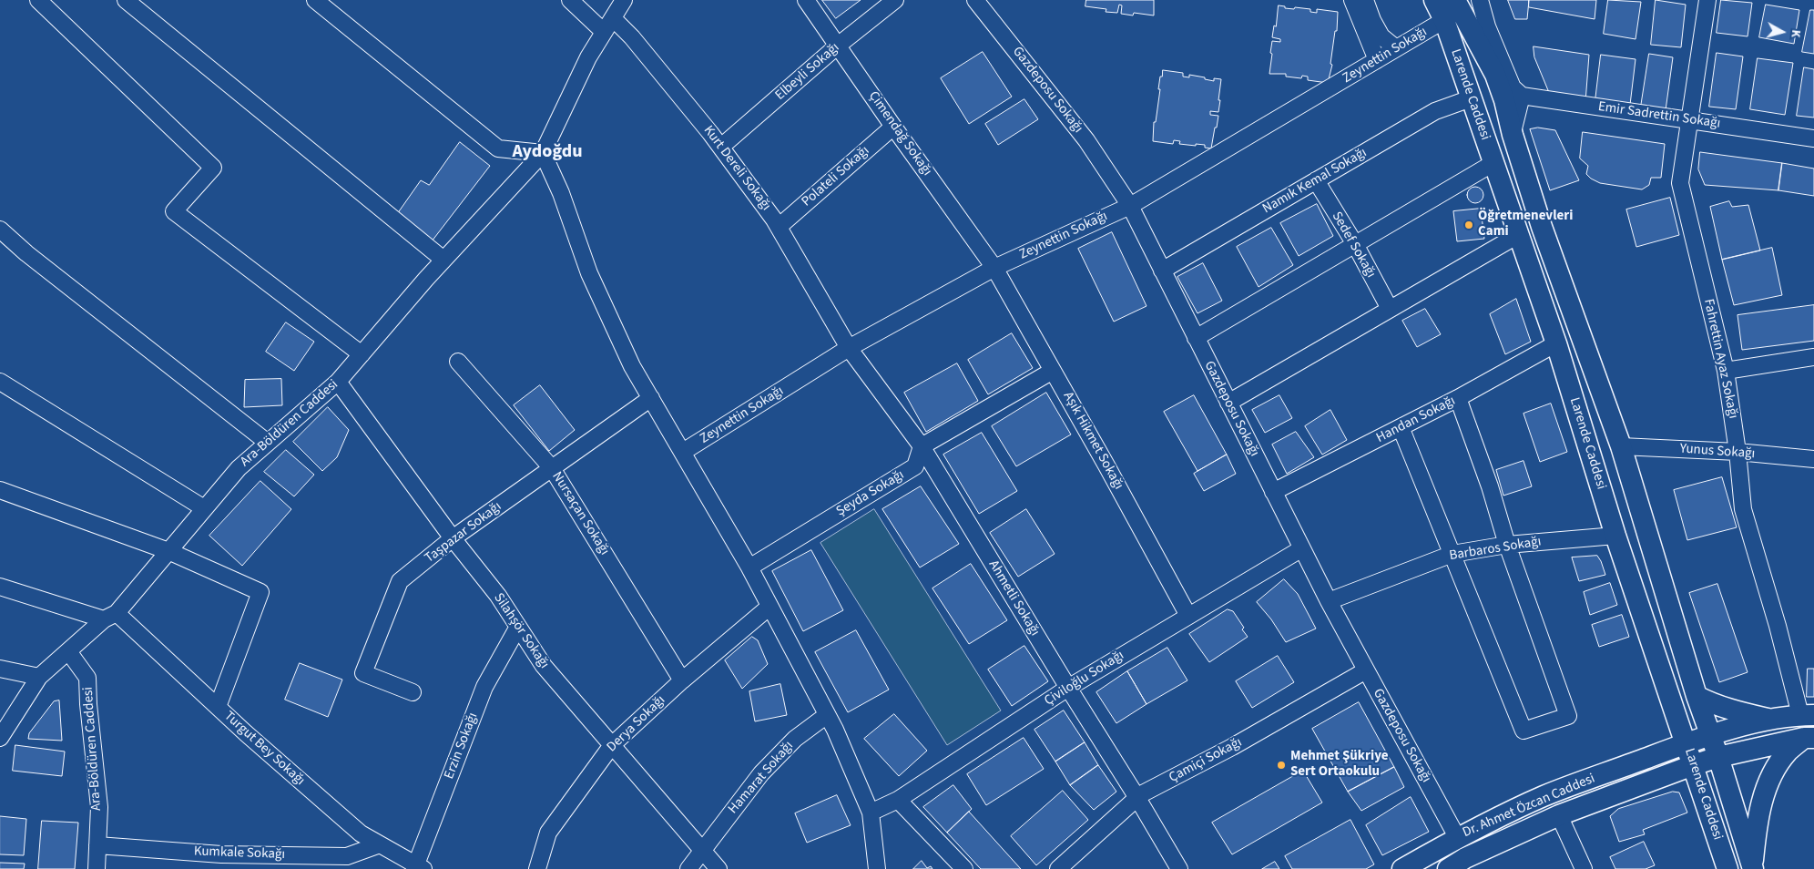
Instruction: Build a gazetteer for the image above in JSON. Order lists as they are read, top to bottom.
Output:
{
  "streets": {
    "main road": ["Larende Caddesi", "Dr. Ahmet Özcan Caddesi"],
    "street": [
      "Zeynettin Sokağı",
      "Elbeyli Sokağı",
      "Gazdeposu Sokağı",
      "Emir Sadrettin Sokağı",
      "Çimendağ Sokağı",
      "Kurt Dereli Sokağı",
      "Polateli Sokağı",
      "Namık Kemal Sokağı",
      "Sedef Sokağı",
      "Fahrettin Ayaz Sokağı",
      "Handan Sokağı",
      "Ara-Böldüren Caddesi",
      "Aşık Hikmet Sokağı",
      "Yunus Sokağı",
      "Şeyda Sokağı",
      "Nursaçan Sokağı",
      "Taşpazar Sokağı",
      "Barbaros Sokağı",
      "Ahmetli Sokağı",
      "Silahşör Sokağı",
      "Çiviloğlu Sokağı",
      "Derya Sokağı",
      "Erzin Sokağı",
      "Turgut Bey Sokağı",
      "Çamiçi Sokağı",
      "Hamarat Sokağı",
      "Kumkale Sokağı"
    ]
  },
  "crossings": [
    ["Zeynettin Sokağı", "Gazdeposu Sokağı"],
    ["Zeynettin Sokağı", "Larende Caddesi"],
    ["Zeynettin Sokağı", "Çimendağ Sokağı"],
    ["Zeynettin Sokağı", "Aşık Hikmet Sokağı"],
    ["Zeynettin Sokağı", "Ahmetli Sokağı"],
    ["Elbeyli Sokağı", "Çimendağ Sokağı"],
    ["Elbeyli Sokağı", "Kurt Dereli Sokağı"],
    ["Gazdeposu Sokağı", "Namık Kemal Sokağı"],
    ["Gazdeposu Sokağı", "Handan Sokağı"],
    ["Gazdeposu Sokağı", "Barbaros Sokağı"],
    ["Gazdeposu Sokağı", "Çiviloğlu Sokağı"],
    ["Gazdeposu Sokağı", "Çamiçi Sokağı"],
    ["Gazdeposu Sokağı", "Dr. Ahmet Özcan Caddesi"],
    ["Larende Caddesi", "Emir Sadrettin Sokağı"],
    ["Larende Caddesi", "Namık Kemal Sokağı"],
    ["Larende Caddesi", "Handan Sokağı"],
    ["Larende Caddesi", "Yunus Sokağı"],
    ["Larende Caddesi", "Barbaros Sokağı"],
    ["Larende Caddesi", "Dr. Ahmet Özcan Caddesi"],
    ["Emir Sadrettin Sokağı", "Fahrettin Ayaz Sokağı"],
    ["Çimendağ Sokağı", "Polateli Sokağı"],
    ["Çimendağ Sokağı", "Aşık Hikmet Sokağı"],
    ["Kurt Dereli Sokağı", "Polateli Sokağı"],
    ["Kurt Dereli Sokağı", "Ara-Böldüren Caddesi"],
    ["Kurt Dereli Sokağı", "Ahmetli Sokağı"],
    ["Namık Kemal Sokağı", "Sedef Sokağı"],
    ["Fahrettin Ayaz Sokağı", "Yunus Sokağı"],
    ["Fahrettin Ayaz Sokağı", "Dr. Ahmet Özcan Caddesi"],
    ["Ara-Böldüren Caddesi", "Silahşör Sokağı"],
    ["Ara-Böldüren Caddesi", "Turgut Bey Sokağı"],
    ["Ara-Böldüren Caddesi", "Kumkale Sokağı"],
    ["Aşık Hikmet Sokağı", "Çiviloğlu Sokağı"],
    ["Şeyda Sokağı", "Ahmetli Sokağı"],
    ["Nursaçan Sokağı", "Taşpazar Sokağı"],
    ["Nursaçan Sokağı", "Derya Sokağı"],
    ["Taşpazar Sokağı", "Silahşör Sokağı"],
    ["Ahmetli Sokağı", "Çiviloğlu Sokağı"],
    ["Ahmetli Sokağı", "Çamiçi Sokağı"],
    ["Silahşör Sokağı", "Derya Sokağı"],
    ["Silahşör Sokağı", "Erzin Sokağı"],
    ["Silahşör Sokağı", "Hamarat Sokağı"],
    ["Erzin Sokağı", "Turgut Bey Sokağı"],
    ["Turgut Bey Sokağı", "Kumkale Sokağı"]
  ],
  "districts": ["Aydoğdu"],
  "places": ["Öğretmenevleri Cami", "Mehmet Şükriye Sert Ortaokulu"],
  "north": "right"
}
